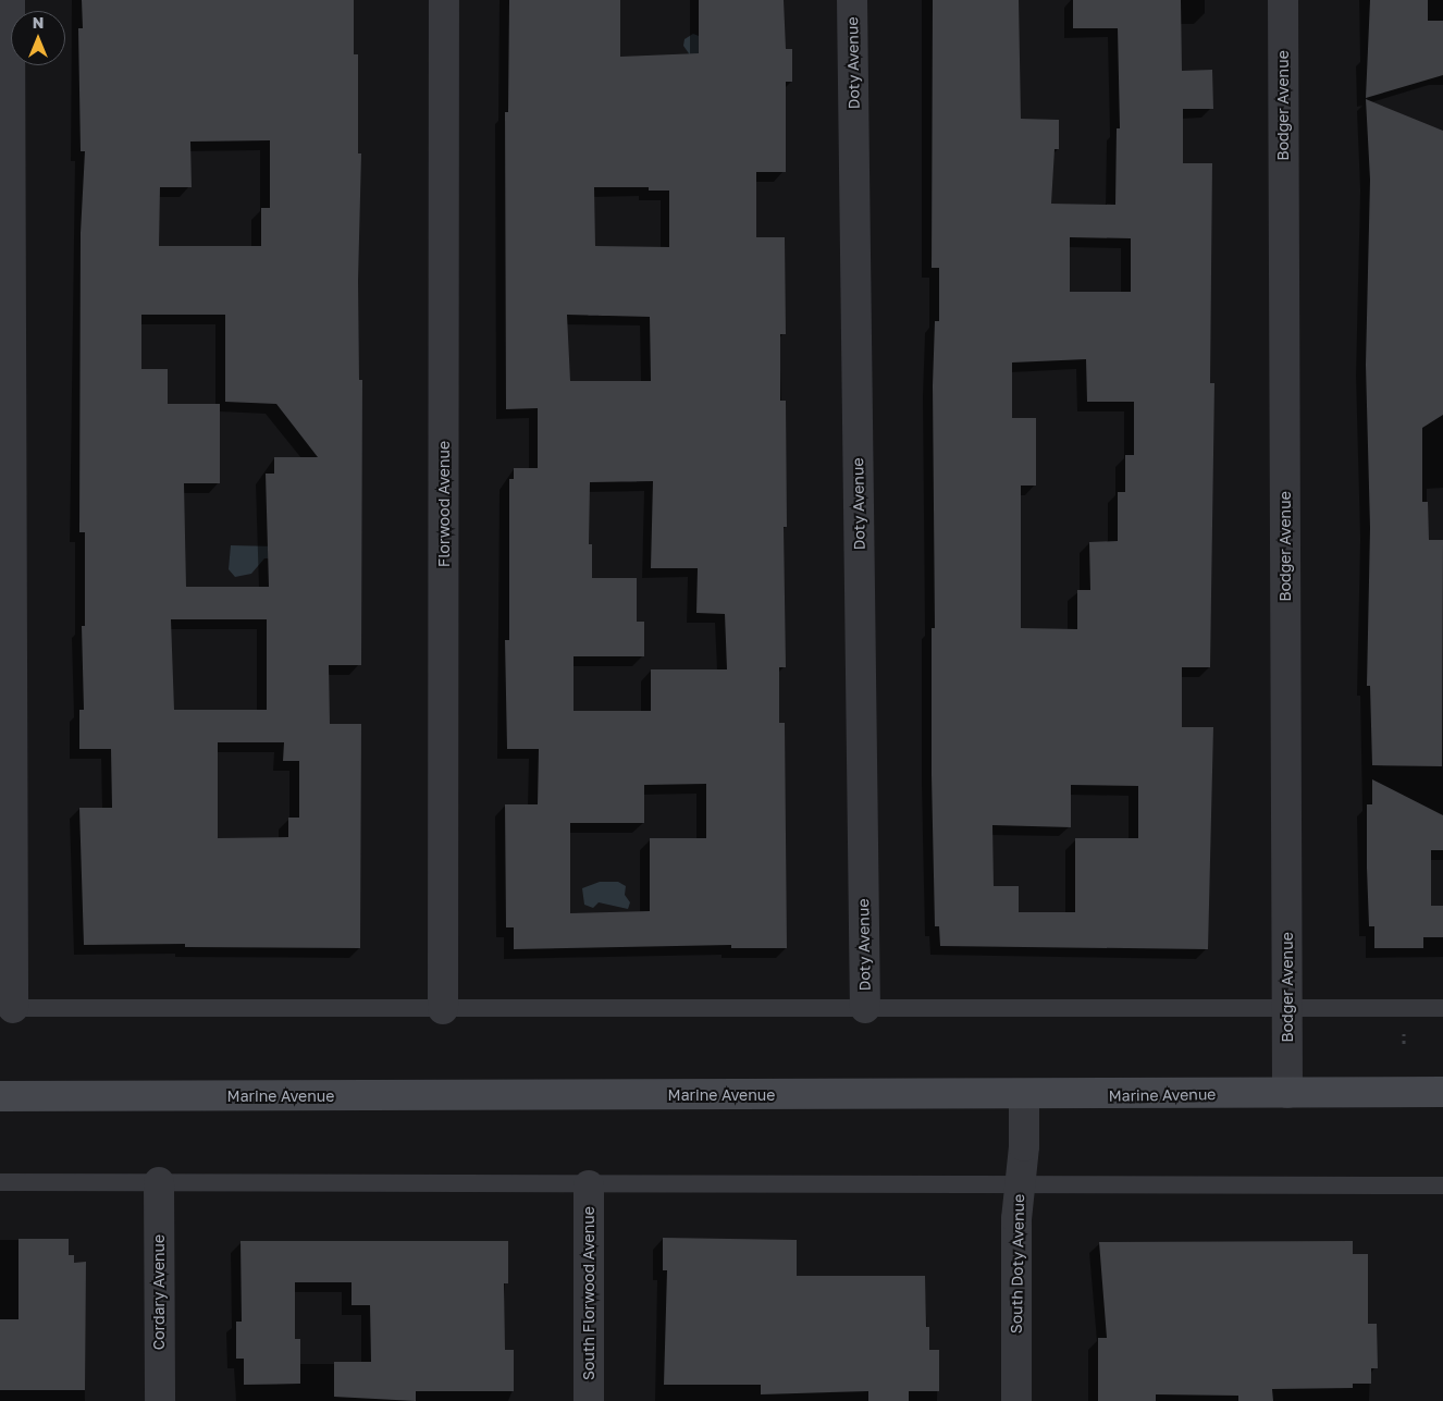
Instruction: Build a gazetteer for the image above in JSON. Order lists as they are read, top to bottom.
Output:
{
  "streets": {
    "main road": ["Marine Avenue"],
    "street": [
      "Doty Avenue",
      "Bodger Avenue",
      "Florwood Avenue",
      "South Doty Avenue",
      "Cordary Avenue",
      "South Florwood Avenue"
    ]
  },
  "crossings": [
    ["Bodger Avenue", "Marine Avenue"],
    ["Marine Avenue", "South Doty Avenue"]
  ],
  "north": "top"
}
